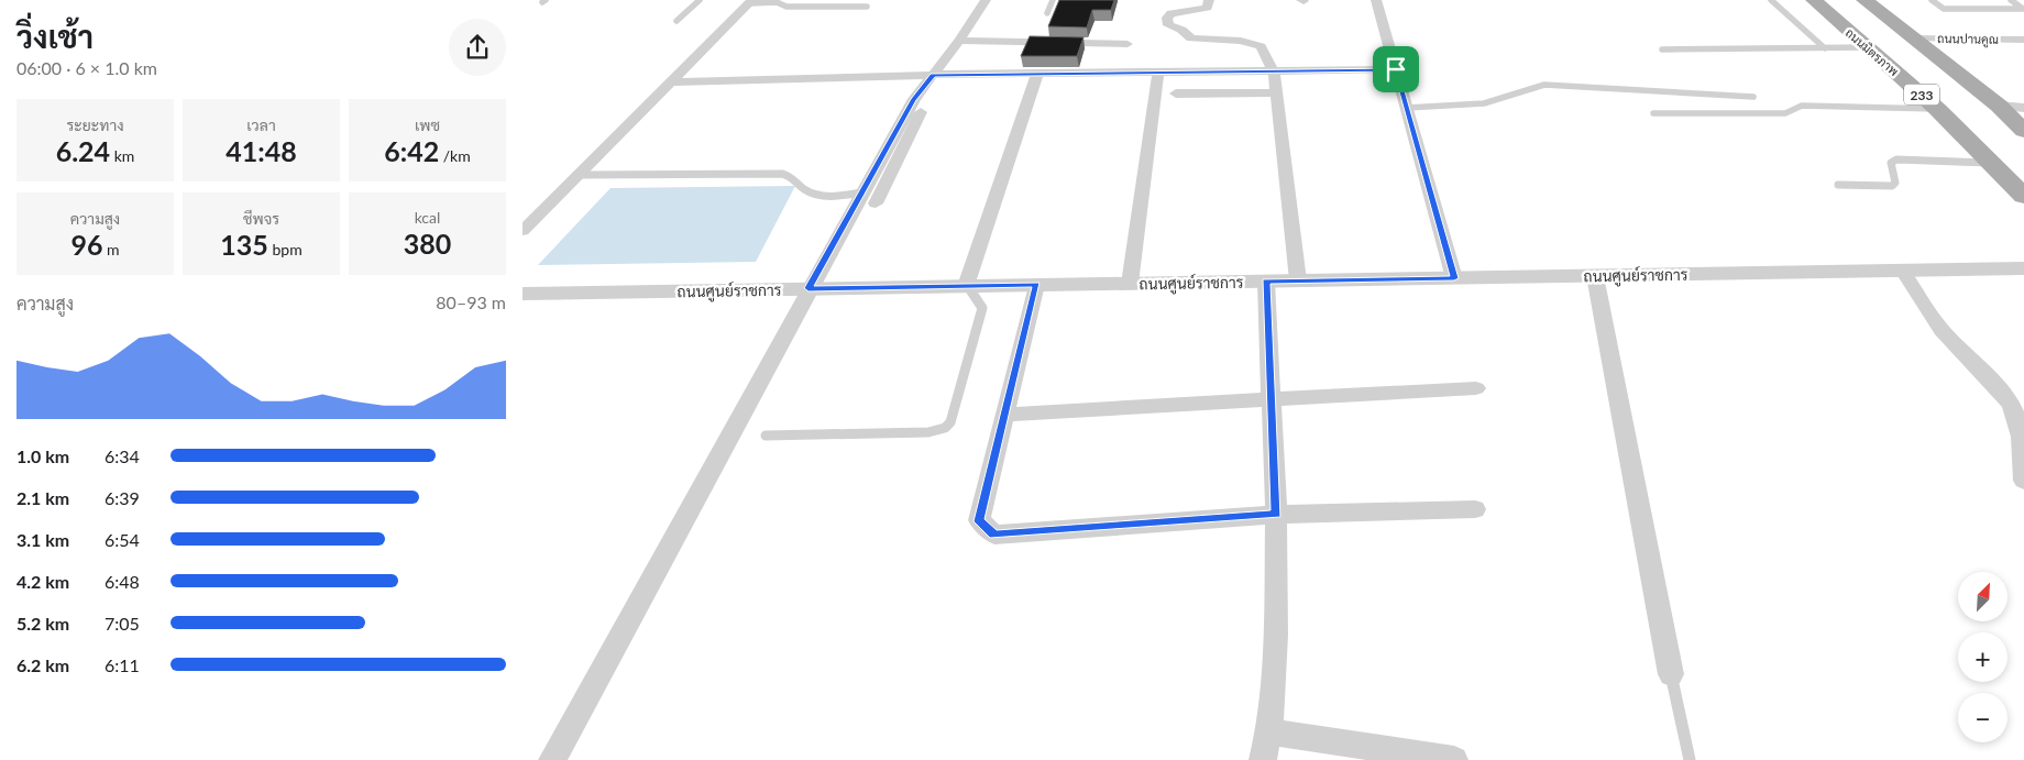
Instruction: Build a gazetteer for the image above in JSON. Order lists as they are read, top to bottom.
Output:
{
  "streets": {
    "main road": ["ถนนมิตรภาพ", "233"],
    "street": ["ถนนปานคูณ", "ถนนศูนย์ราชการ"]
  },
  "crossings": [
    ["ถนนปานคูณ", "233"]
  ],
  "north": "top right",
  "page": {
    "heading": ["วิ่งเช้า", "06:00 · 6 × 1.0 km"],
    "stats": [
      ["ระยะทาง", "6.24 km"],
      ["เวลา", "41:48"],
      ["เพซ", "6:42 /km"],
      ["ความสูง", "96 m"],
      ["ชีพจร", "135 bpm"],
      ["kcal", "380"]
    ],
    "chart": ["ความสูง", "80–93 m"],
    "list": [
      {
        "name": "1.0 km",
        "note": "6:34"
      },
      {
        "name": "2.1 km",
        "note": "6:39"
      },
      {
        "name": "3.1 km",
        "note": "6:54"
      },
      {
        "name": "4.2 km",
        "note": "6:48"
      },
      {
        "name": "5.2 km",
        "note": "7:05"
      },
      {
        "name": "6.2 km",
        "note": "6:11"
      }
    ],
    "map_buttons": ["+", "−"]
  }
}
